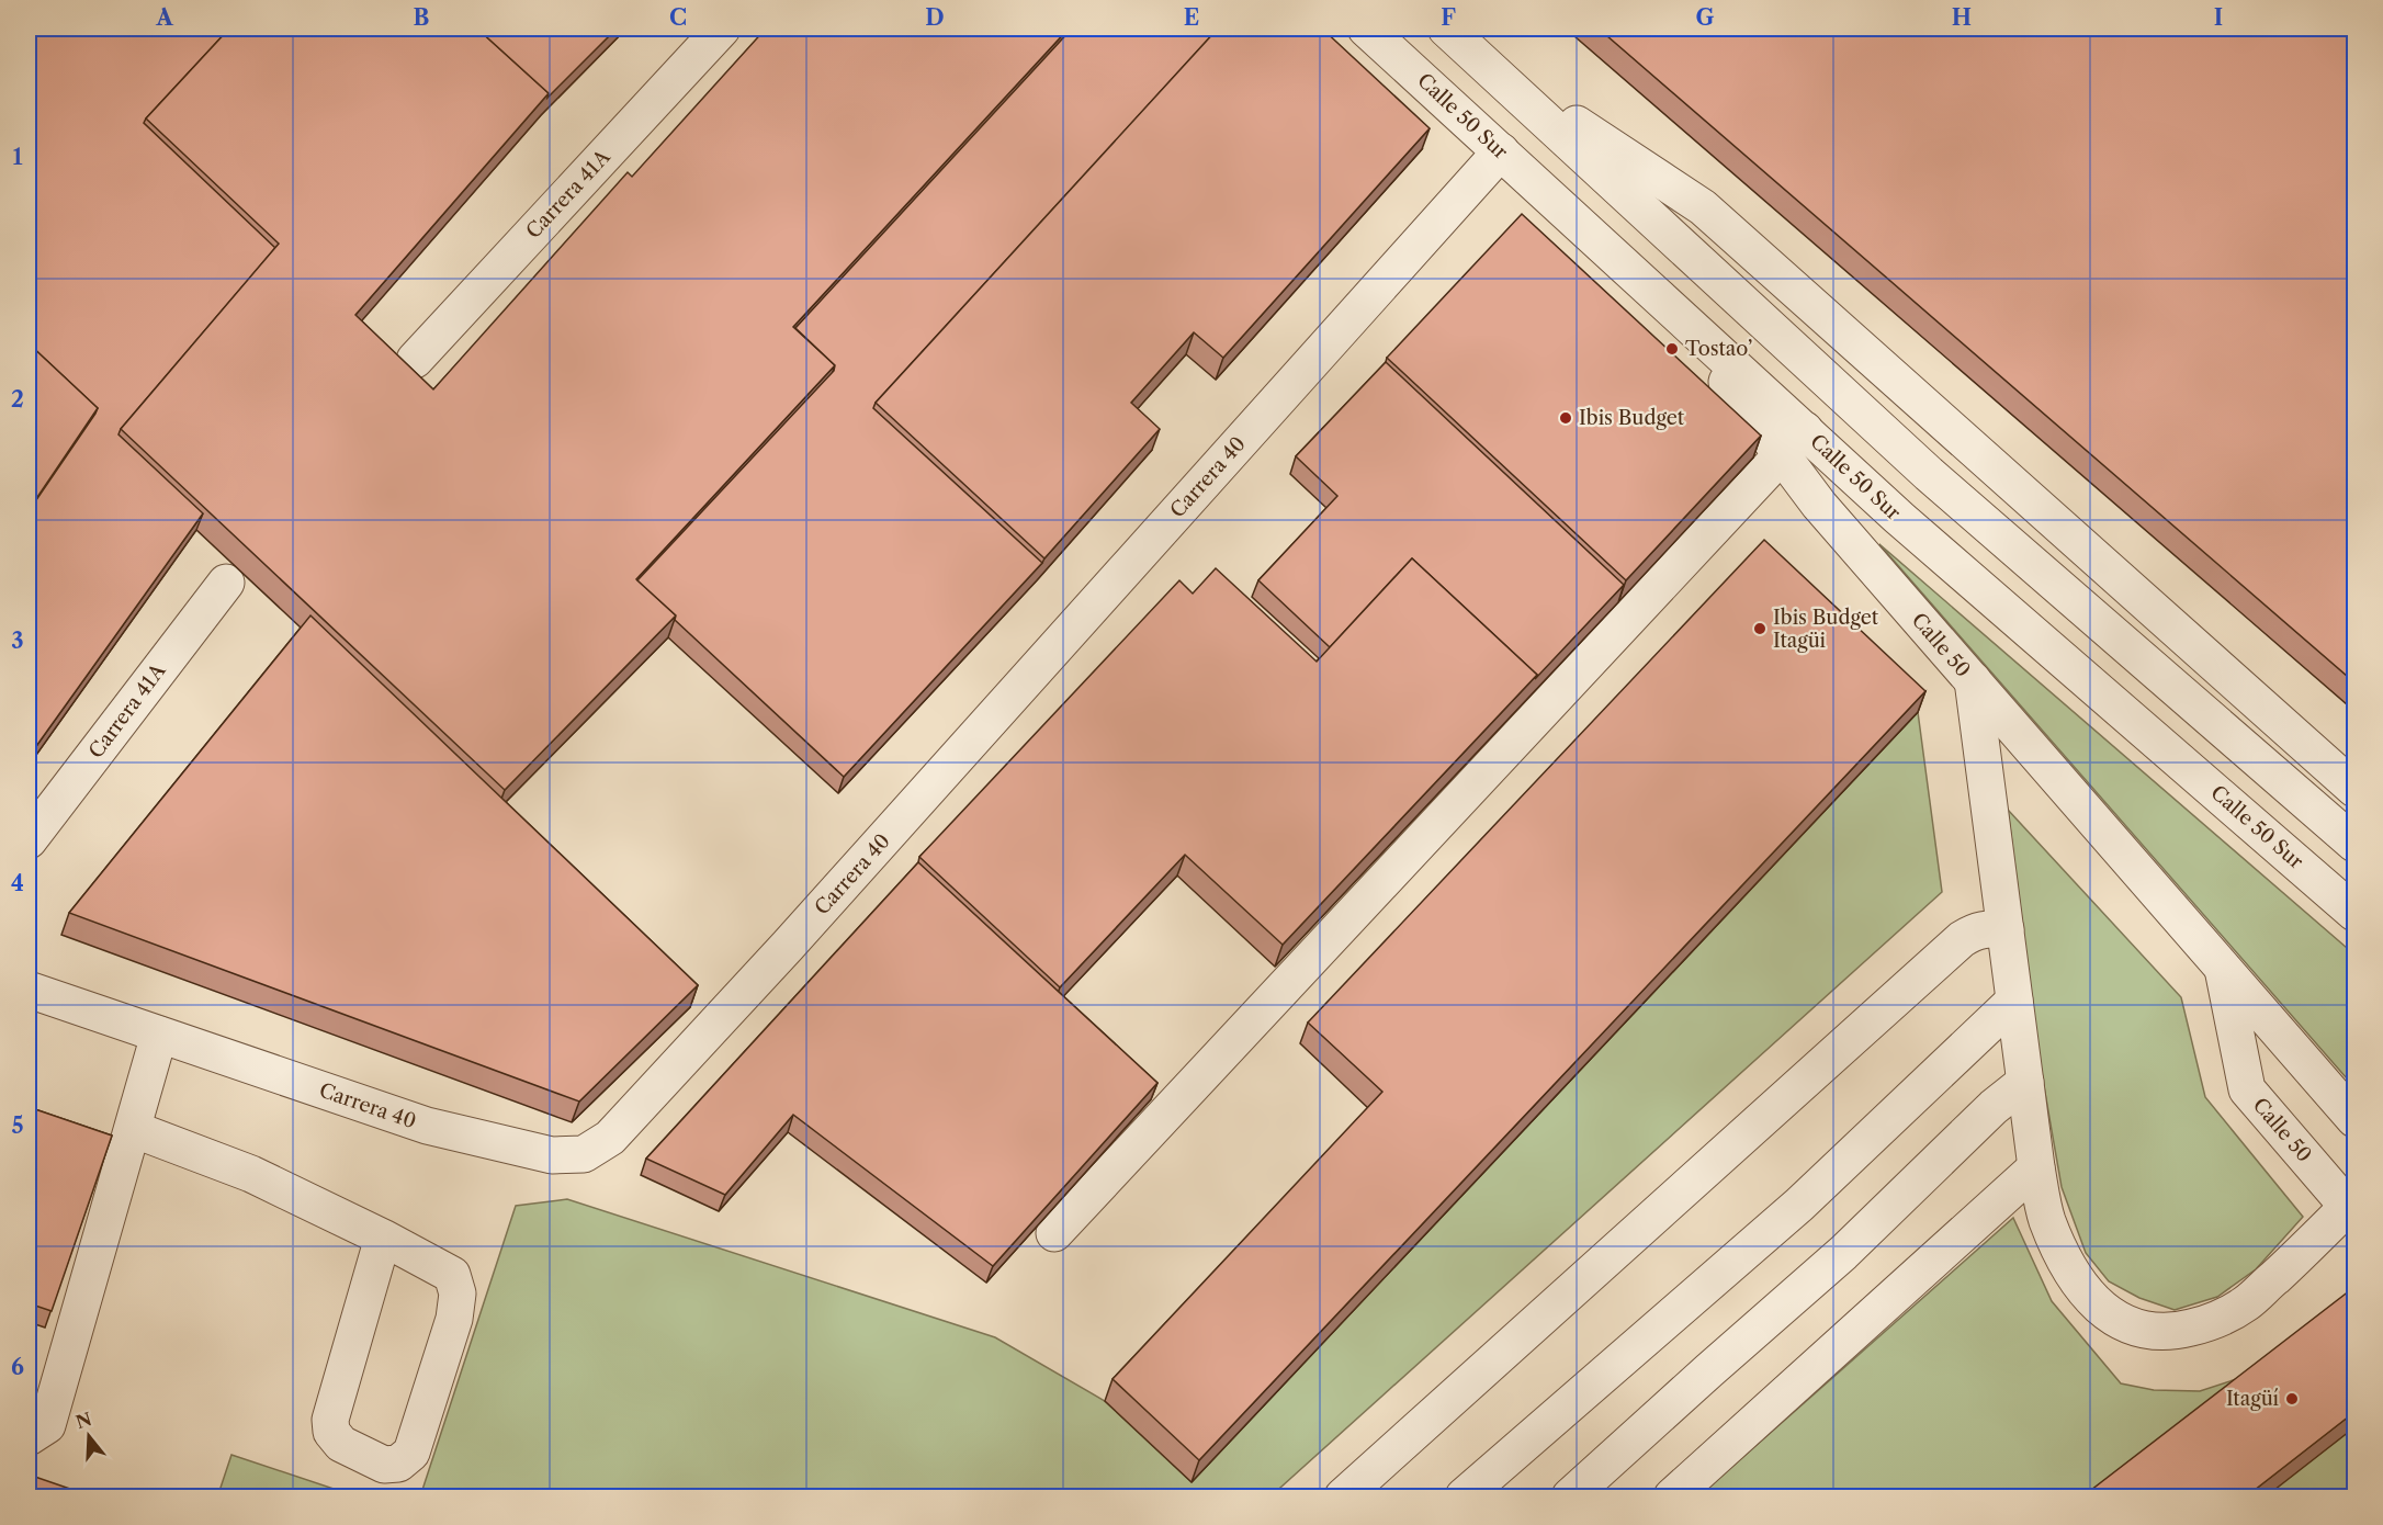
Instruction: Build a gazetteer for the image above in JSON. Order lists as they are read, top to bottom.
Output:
{
  "streets": {
    "street": [
      "Calle 50 Sur",
      "Carrera 41A",
      "Carrera 40",
      "Calle 50"
    ]
  },
  "crossings": [
    ["Calle 50 Sur", "Carrera 40"],
    ["Calle 50 Sur", "Calle 50"]
  ],
  "places": [
    "Tostao’",
    "Ibis Budget",
    "Ibis Budget Itagüi",
    "Itagüí"
  ],
  "north": "top",
  "grid": {
    "columns": [
      "A",
      "B",
      "C",
      "D",
      "E",
      "F",
      "G",
      "H",
      "I"
    ],
    "rows": [
      "1",
      "2",
      "3",
      "4",
      "5",
      "6"
    ]
  }
}
